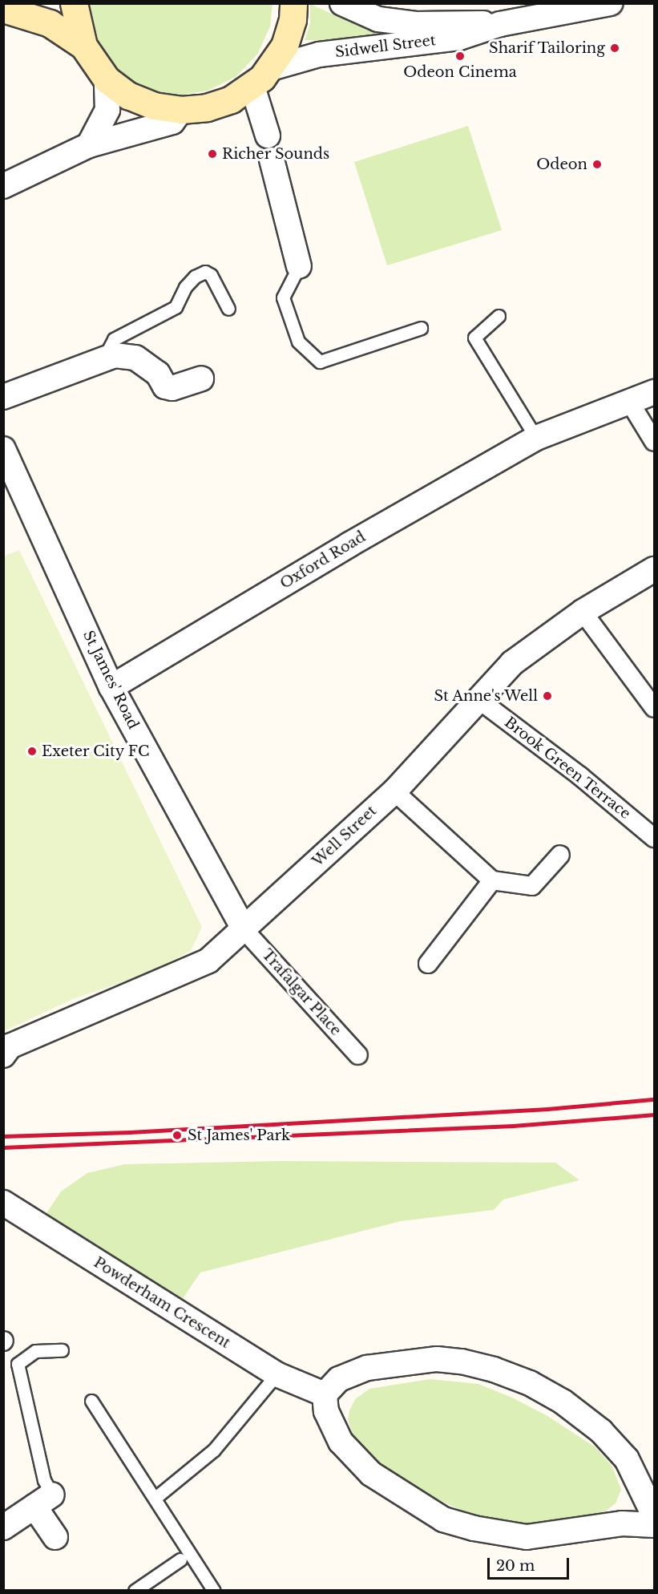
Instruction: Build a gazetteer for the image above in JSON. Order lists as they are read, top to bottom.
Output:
{
  "streets": {
    "street": [
      "Sidwell Street",
      "Oxford Road",
      "St James' Road",
      "Brook Green Terrace",
      "Well Street",
      "Trafalgar Place",
      "Powderham Crescent"
    ]
  },
  "crossings": [
    ["Oxford Road", "St James' Road"],
    ["St James' Road", "Well Street"],
    ["St James' Road", "Trafalgar Place"],
    ["Brook Green Terrace", "Well Street"],
    ["Well Street", "Trafalgar Place"]
  ],
  "places": [
    "Sharif Tailoring",
    "Odeon Cinema",
    "Richer Sounds",
    "Odeon",
    "St Anne's Well",
    "Exeter City FC",
    "St James' Park"
  ],
  "scale_bar": "20 m"
}
